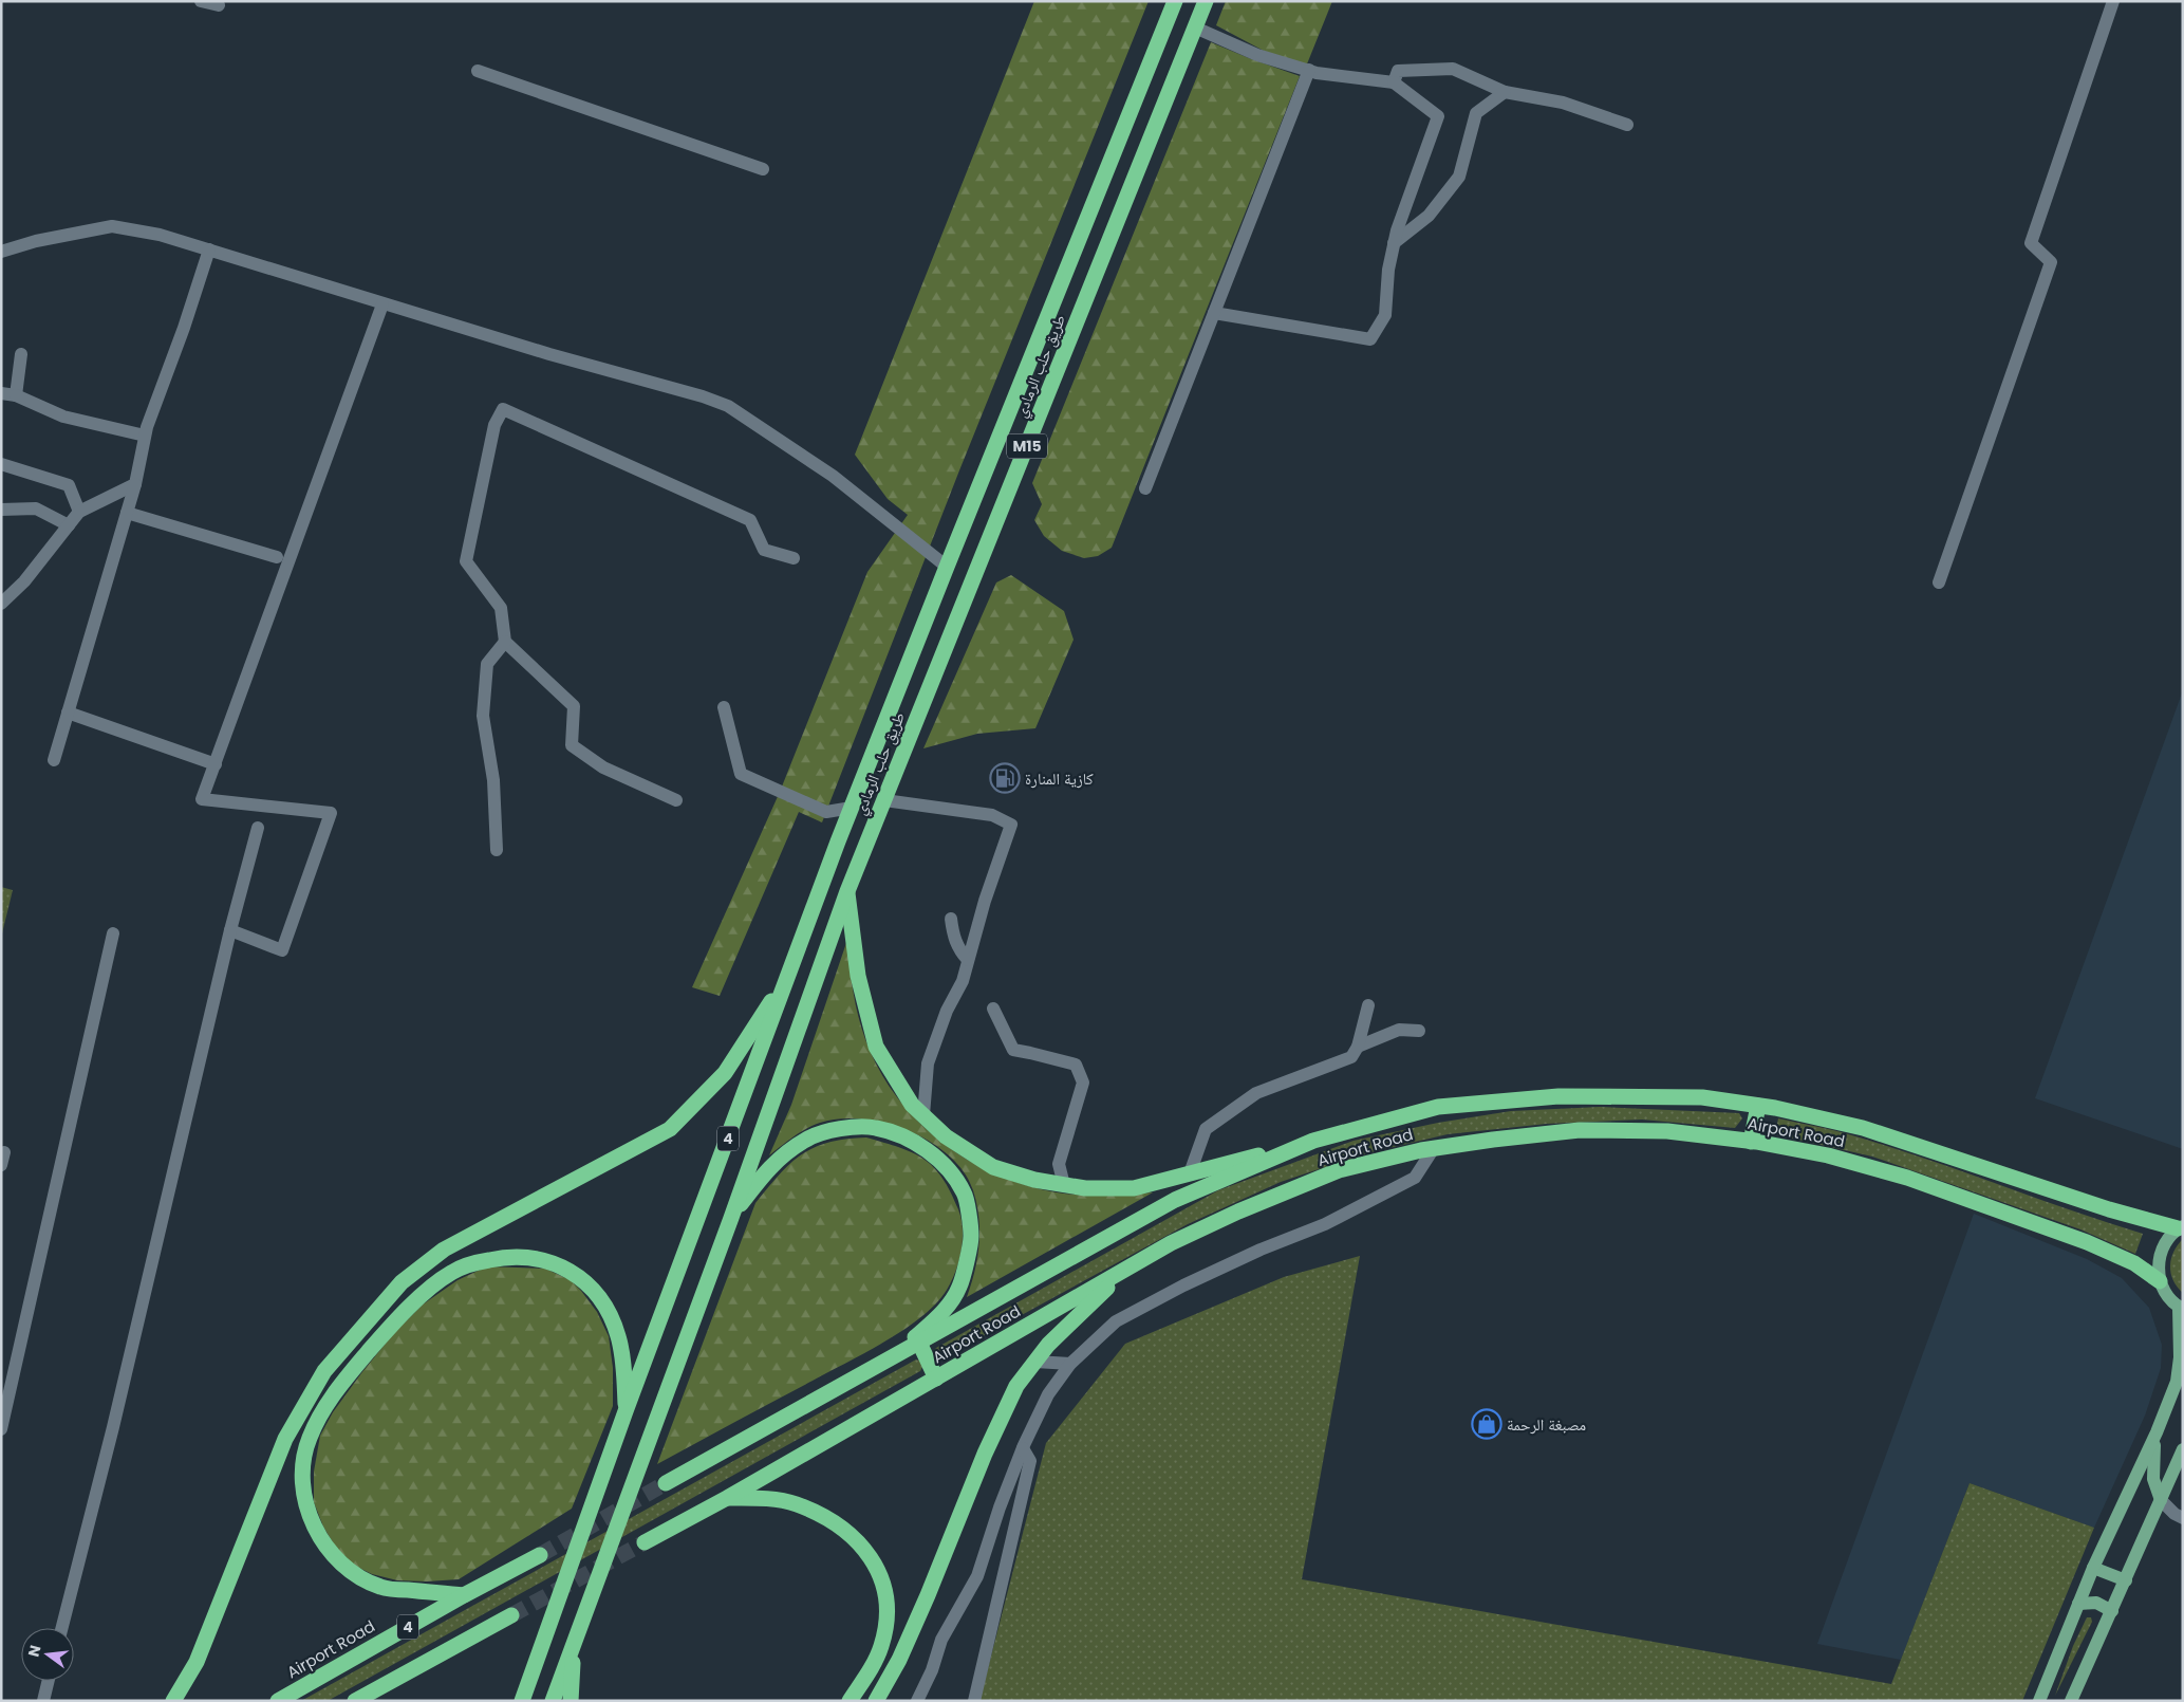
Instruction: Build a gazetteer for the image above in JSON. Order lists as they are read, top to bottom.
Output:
{
  "streets": {
    "highway": [
      "طريق حلب الرمادي",
      "M15",
      "Airport Road",
      "4"
    ]
  },
  "crossings": [
    ["طريق حلب الرمادي", "4"]
  ],
  "places": {
    "fuel station": ["كازية المنارة"],
    "shop": ["مصبغة الرحمة"]
  },
  "north": "left"
}
